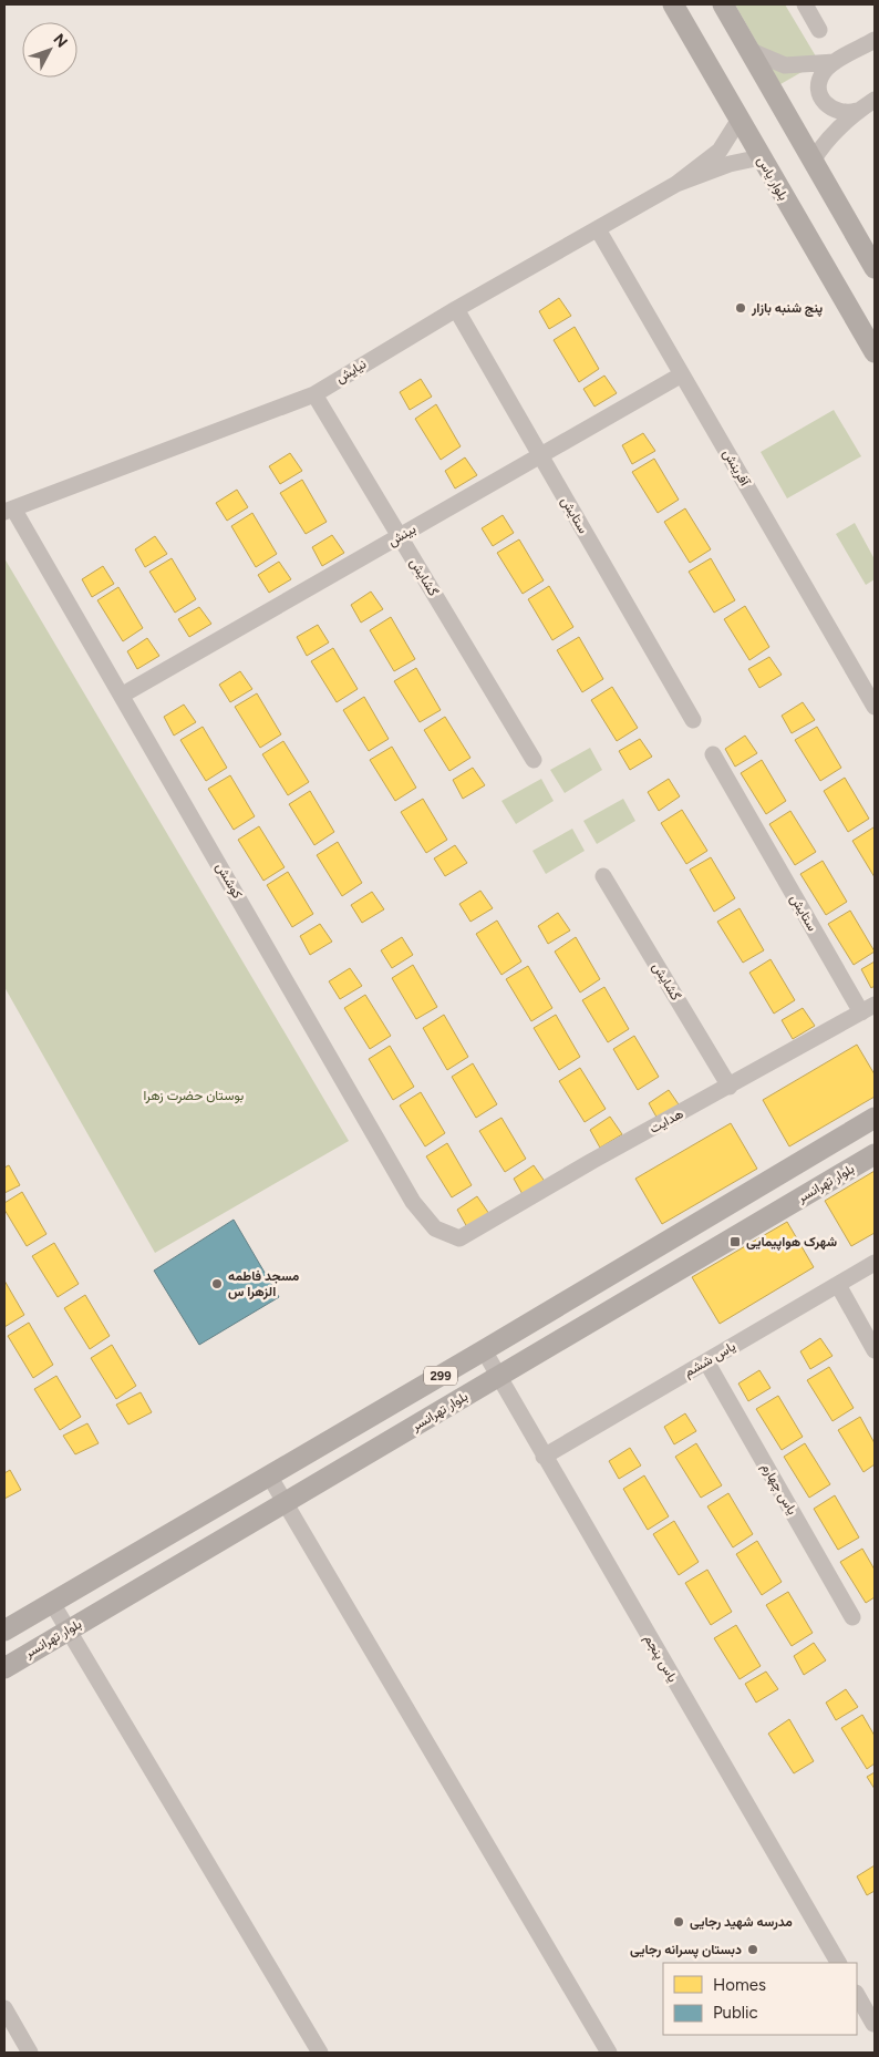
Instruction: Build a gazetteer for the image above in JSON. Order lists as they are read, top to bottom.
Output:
{
  "streets": {
    "main road": ["بلوار یاس", "بلوار تهرانسر", "299"],
    "street": [
      "نیایش",
      "آفرینش",
      "ستایش",
      "بینش",
      "گشایش",
      "کوشش",
      "هدایت",
      "یاس ششم",
      "یاس چهارم",
      "یاس پنجم"
    ]
  },
  "crossings": [
    ["نیایش", "آفرینش"],
    ["نیایش", "ستایش"],
    ["نیایش", "گشایش"],
    ["نیایش", "کوشش"],
    ["آفرینش", "بینش"],
    ["ستایش", "بینش"],
    ["ستایش", "هدایت"],
    ["بینش", "گشایش"],
    ["بینش", "کوشش"],
    ["گشایش", "هدایت"],
    ["کوشش", "هدایت"],
    ["بلوار تهرانسر", "یاس پنجم"],
    ["یاس ششم", "یاس چهارم"],
    ["یاس ششم", "یاس پنجم"],
    ["299", "یاس پنجم"]
  ],
  "parks": ["بوستان حضرت زهرا"],
  "places": {
    "other": [
      "پنج شنبه بازار",
      "مسجد فاطمه الزهرا س",
      "مدرسه شهید رجایی",
      "دبستان پسرانه رجایی"
    ],
    "transit": ["شهرک هواپیمایی"]
  },
  "legend": ["Homes", "Public"],
  "north": "top right"
}
